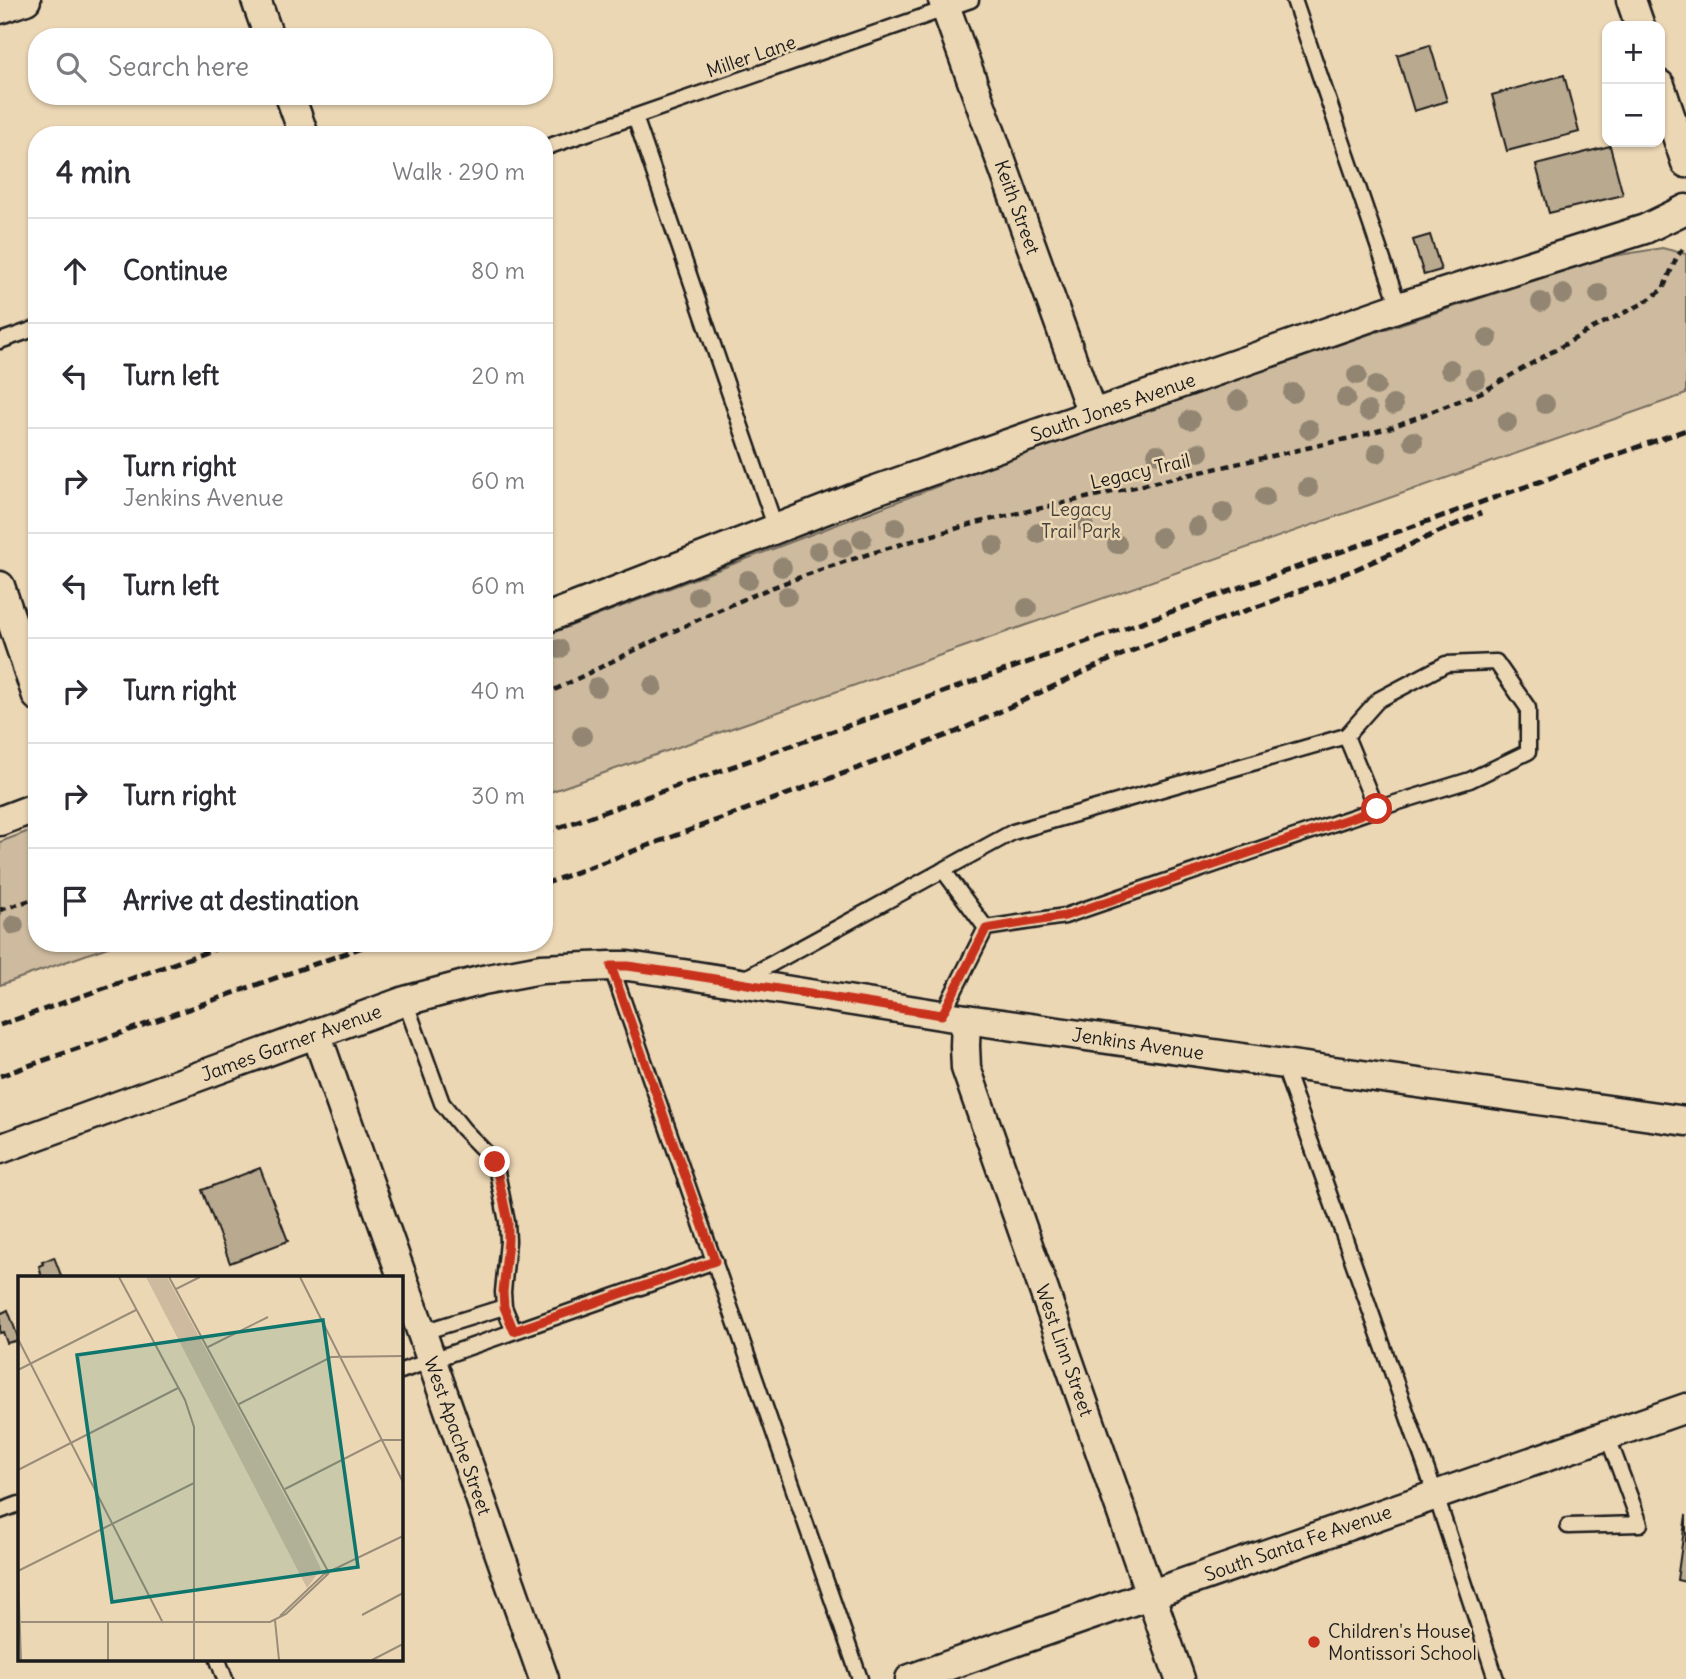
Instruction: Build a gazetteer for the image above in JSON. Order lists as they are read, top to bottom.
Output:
{
  "streets": {
    "street": [
      "Keith Street",
      "South Jones Avenue",
      "James Garner Avenue",
      "Jenkins Avenue",
      "West Linn Street",
      "West Apache Street",
      "South Santa Fe Avenue"
    ],
    "lane": ["Miller Lane"],
    "path": ["Legacy Trail"]
  },
  "crossings": [
    ["Miller Lane", "Keith Street"],
    ["Keith Street", "South Jones Avenue"],
    ["James Garner Avenue", "Jenkins Avenue"],
    ["James Garner Avenue", "West Apache Street"],
    ["Jenkins Avenue", "West Linn Street"],
    ["West Linn Street", "South Santa Fe Avenue"]
  ],
  "parks": ["Legacy Trail Park"],
  "places": ["Children's House Montissori School"],
  "page": {
    "map_buttons": ["+", "−"],
    "search": "Search here",
    "heading": ["4 min", "Walk · 290 m"],
    "list": [
      ["Continue", "80 m"],
      ["Turn left", "20 m"],
      ["Turn right", "Jenkins Avenue", "60 m"],
      ["Turn left", "60 m"],
      ["Turn right", "40 m"],
      ["Turn right", "30 m"],
      "Arrive at destination"
    ]
  }
}
